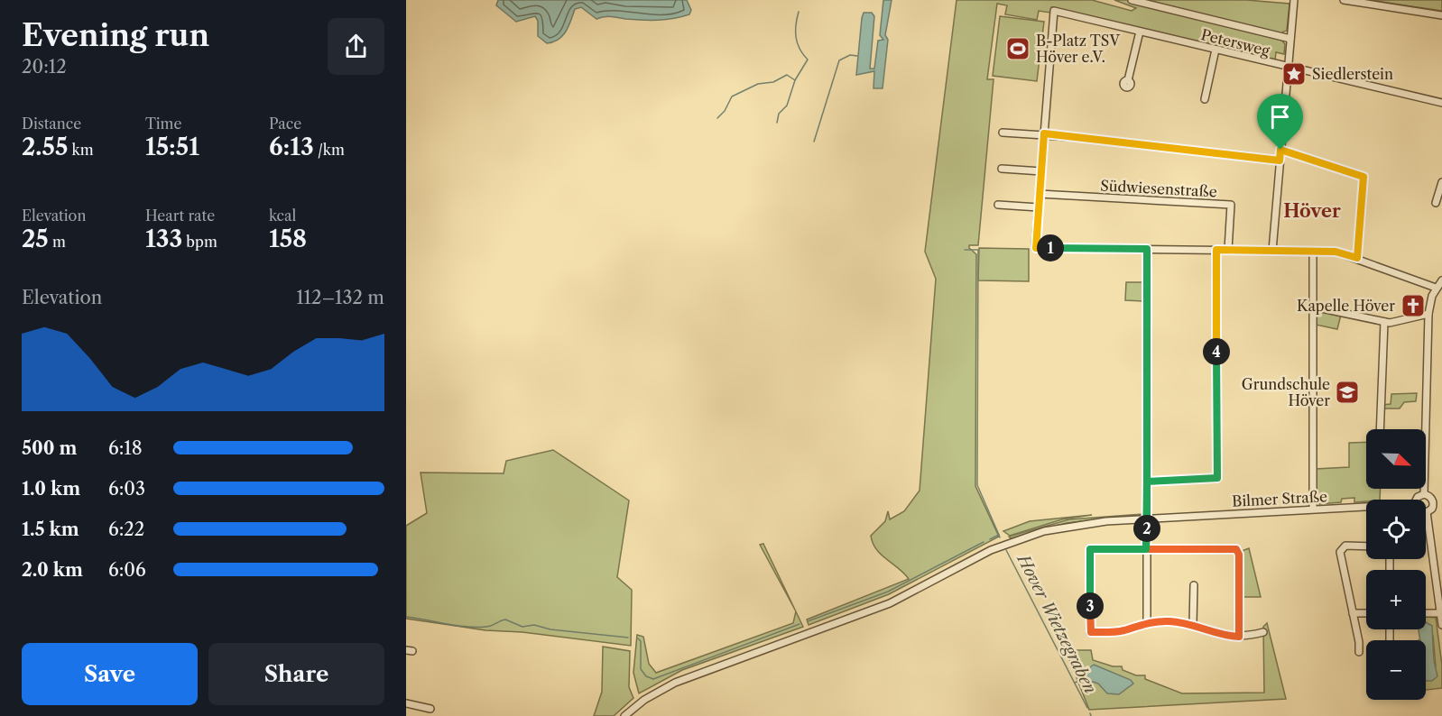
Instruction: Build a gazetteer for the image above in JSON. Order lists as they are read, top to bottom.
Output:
{
  "streets": {
    "street": ["Petersweg", "Südwiesenstraße", "Bilmer Straße"]
  },
  "districts": ["Höver"],
  "water": ["Hover Wietzegraben"],
  "places": {
    "sports": ["B-Platz TSV Höver e.V."],
    "place": ["Siedlerstein"],
    "church": ["Kapelle Höver"],
    "school or university": ["Grundschule Höver"]
  },
  "north": "bottom right",
  "page": {
    "heading": ["Evening run", "20:12"],
    "stats": [
      ["Distance", "2.55 km"],
      ["Time", "15:51"],
      ["Pace", "6:13 /km"],
      ["Elevation", "25 m"],
      ["Heart rate", "133 bpm"],
      ["kcal", "158"]
    ],
    "pins": [
      "1",
      "4",
      "2",
      "3"
    ],
    "chart": ["Elevation", "112–132 m"],
    "list": [
      {
        "name": "500 m",
        "note": "6:18"
      },
      {
        "name": "1.0 km",
        "note": "6:03"
      },
      {
        "name": "1.5 km",
        "note": "6:22"
      },
      {
        "name": "2.0 km",
        "note": "6:06"
      }
    ],
    "map_buttons": ["+", "−"],
    "buttons": ["Save", "Share"]
  }
}
